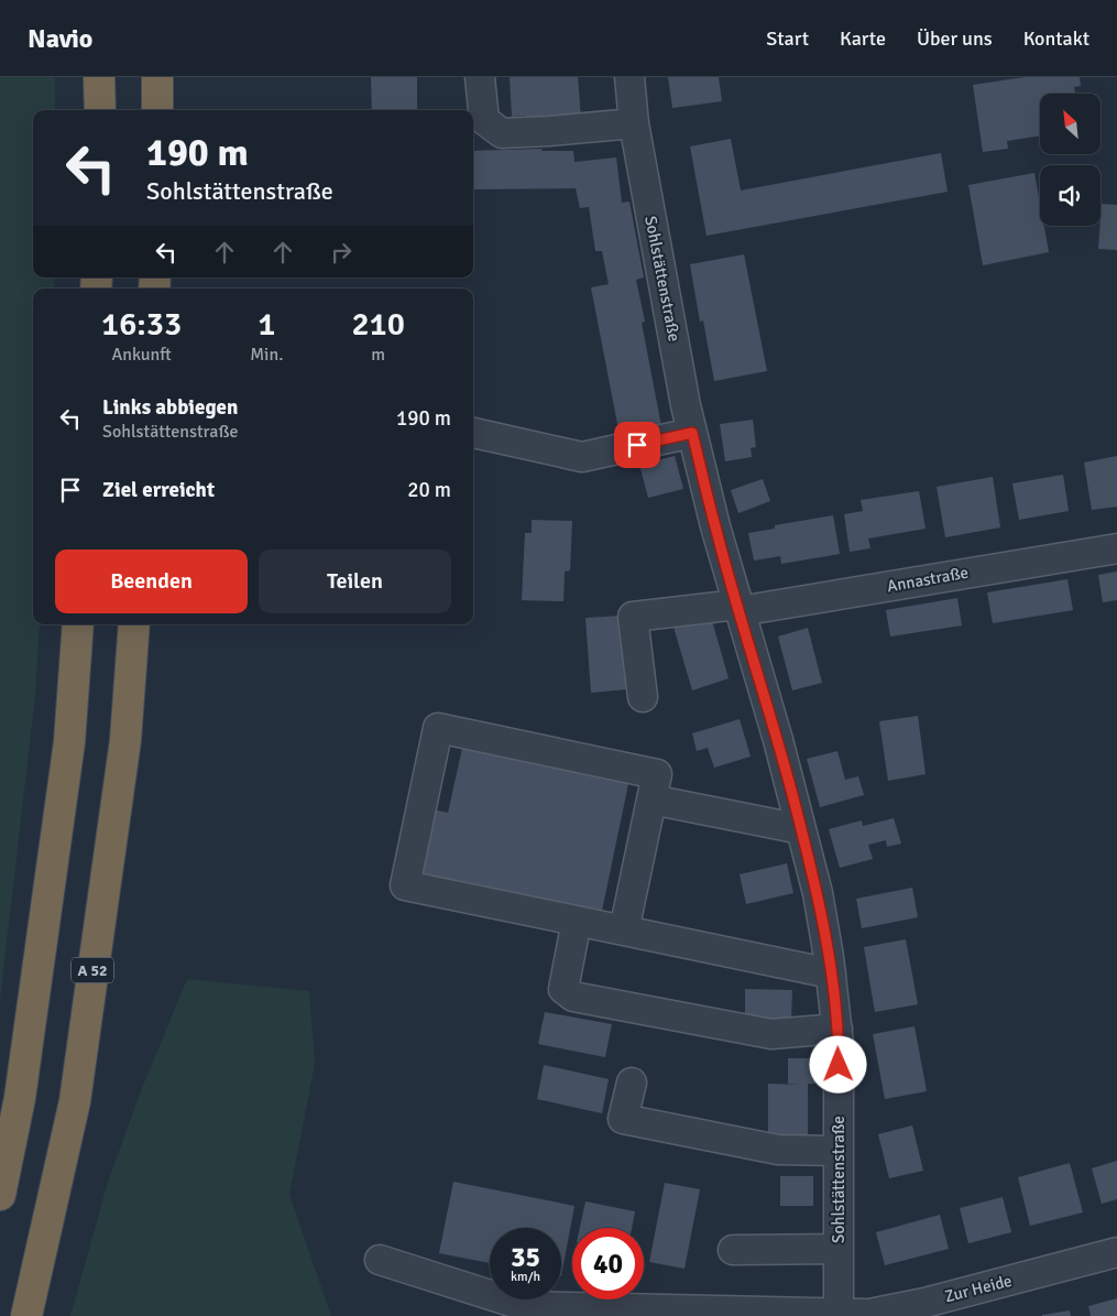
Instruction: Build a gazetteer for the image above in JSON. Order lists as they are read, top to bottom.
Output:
{
  "streets": {
    "highway": ["A 52"],
    "street": ["Sohlstättenstraße", "Annastraße", "Zur Heide"]
  },
  "crossings": [
    ["Sohlstättenstraße", "Annastraße"],
    ["Sohlstättenstraße", "Zur Heide"]
  ],
  "north": "top left",
  "page": {
    "header": "Navio",
    "nav": [
      "Start",
      "Karte",
      "Über uns",
      "Kontakt"
    ],
    "turn": ["190 m", "Sohlstättenstraße"],
    "eta": [
      "16:33",
      "Ankunft",
      "1",
      "Min.",
      "210",
      "m"
    ],
    "list": [
      {
        "name": "Links abbiegen",
        "note": "Sohlstättenstraße",
        "value": "190 m"
      },
      {
        "name": "Ziel erreicht",
        "value": "20 m"
      }
    ],
    "buttons": ["Beenden", "Teilen"],
    "speed": "35 km/h",
    "limit": "40"
  }
}
